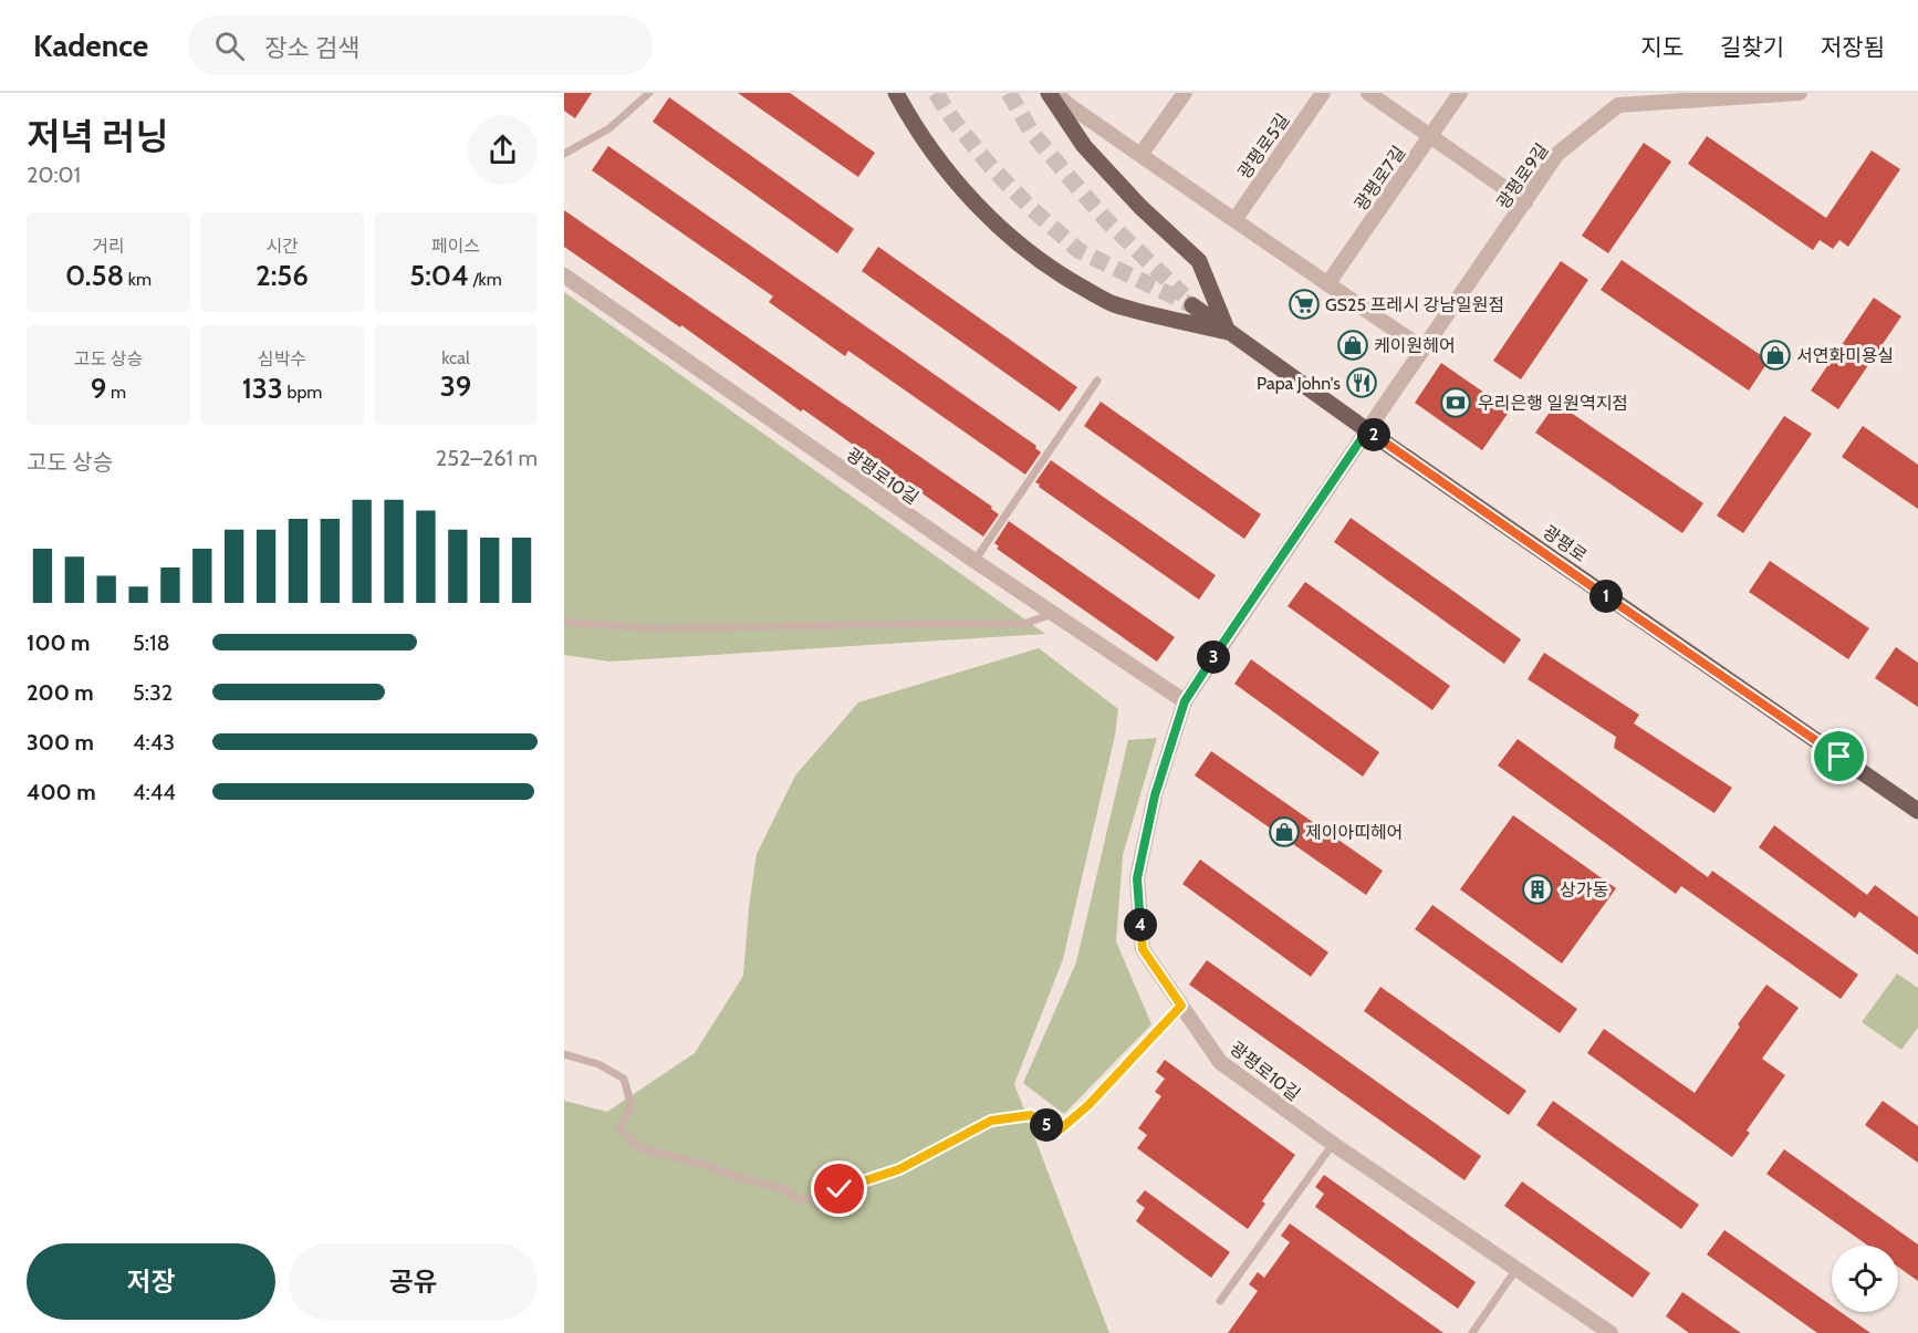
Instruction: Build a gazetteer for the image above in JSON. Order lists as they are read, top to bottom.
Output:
{
  "streets": {
    "main road": ["광평로"],
    "street": [
      "광평로5길",
      "광평로9길",
      "광평로7길",
      "광평로10길"
    ]
  },
  "crossings": [
    ["광평로9길", "광평로10길"],
    ["광평로9길", "광평로"],
    ["광평로10길", "광평로"]
  ],
  "places": {
    "supermarket": ["GS25 프레시 강남일원점"],
    "shop": ["케이원헤어", "서연화미용실", "제이아띠헤어"],
    "restaurant": ["Papa John's"],
    "bank": ["우리은행 일원역지점"],
    "building": ["상가동"]
  },
  "page": {
    "header": "Kadence",
    "search": "장소 검색",
    "nav": ["지도", "길찾기", "저장됨"],
    "heading": ["저녁 러닝", "20:01"],
    "stats": [
      ["거리", "0.58 km"],
      ["시간", "2:56"],
      ["페이스", "5:04 /km"],
      ["고도 상승", "9 m"],
      ["심박수", "133 bpm"],
      ["kcal", "39"]
    ],
    "pins": [
      "2",
      "1",
      "3",
      "4",
      "5"
    ],
    "chart": ["고도 상승", "252–261 m"],
    "list": [
      {
        "name": "100 m",
        "note": "5:18"
      },
      {
        "name": "200 m",
        "note": "5:32"
      },
      {
        "name": "300 m",
        "note": "4:43"
      },
      {
        "name": "400 m",
        "note": "4:44"
      }
    ],
    "buttons": ["저장", "공유"]
  }
}
